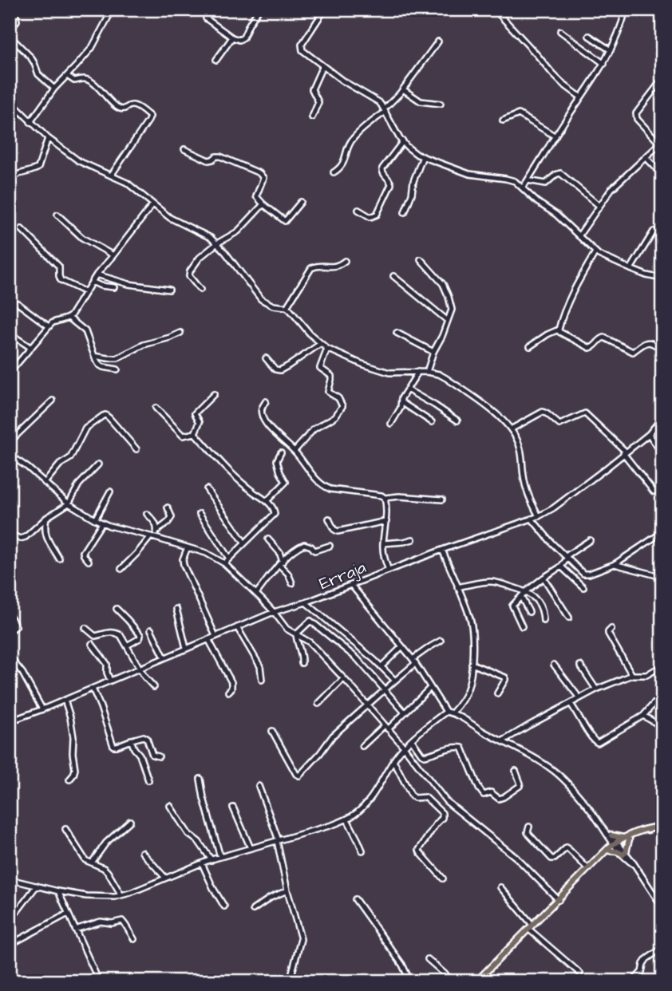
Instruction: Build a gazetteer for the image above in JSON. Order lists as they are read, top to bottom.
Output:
{
  "streets": {
    "street": ["Erraja"]
  }
}
